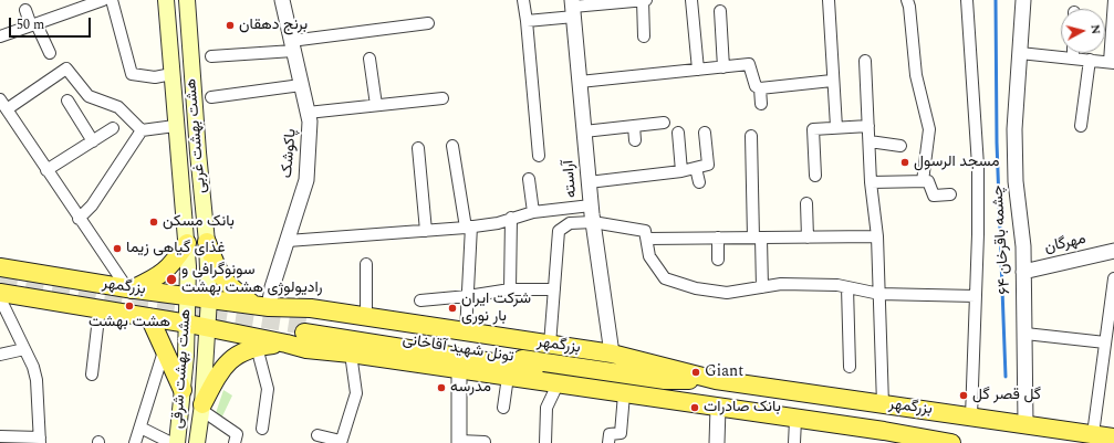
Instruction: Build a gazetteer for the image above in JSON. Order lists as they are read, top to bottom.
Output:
{
  "streets": {
    "main road": [
      "هشت بهشت غربی",
      "بزرگمهر",
      "تونل شهید آقاخانی",
      "هشت بهشت شرقی"
    ],
    "street": [
      "پاکوشک",
      "آراسته",
      "چشمه باقرخان ۶۴",
      "مهرگان"
    ]
  },
  "crossings": [
    ["هشت بهشت غربی", "بزرگمهر"],
    ["هشت بهشت غربی", "هشت بهشت شرقی"],
    ["پاکوشک", "بزرگمهر"],
    ["آراسته", "بزرگمهر"],
    ["چشمه باقرخان ۶۴", "مهرگان"],
    ["چشمه باقرخان ۶۴", "بزرگمهر"],
    ["بزرگمهر", "تونل شهید آقاخانی"],
    ["بزرگمهر", "هشت بهشت شرقی"]
  ],
  "places": [
    "برنج دهقان",
    "مسجد الرسول",
    "بانک مسکن",
    "غذای گیاهی زیما",
    "سونوگرافی و رادیولوژی هشت بهشت",
    "هشت بهشت",
    "شرکت ایران بار نوری",
    "Giant",
    "مدرسه",
    "گل قصر گل",
    "بانک صادرات"
  ],
  "scale_bar": "50 m",
  "north": "right"
}
